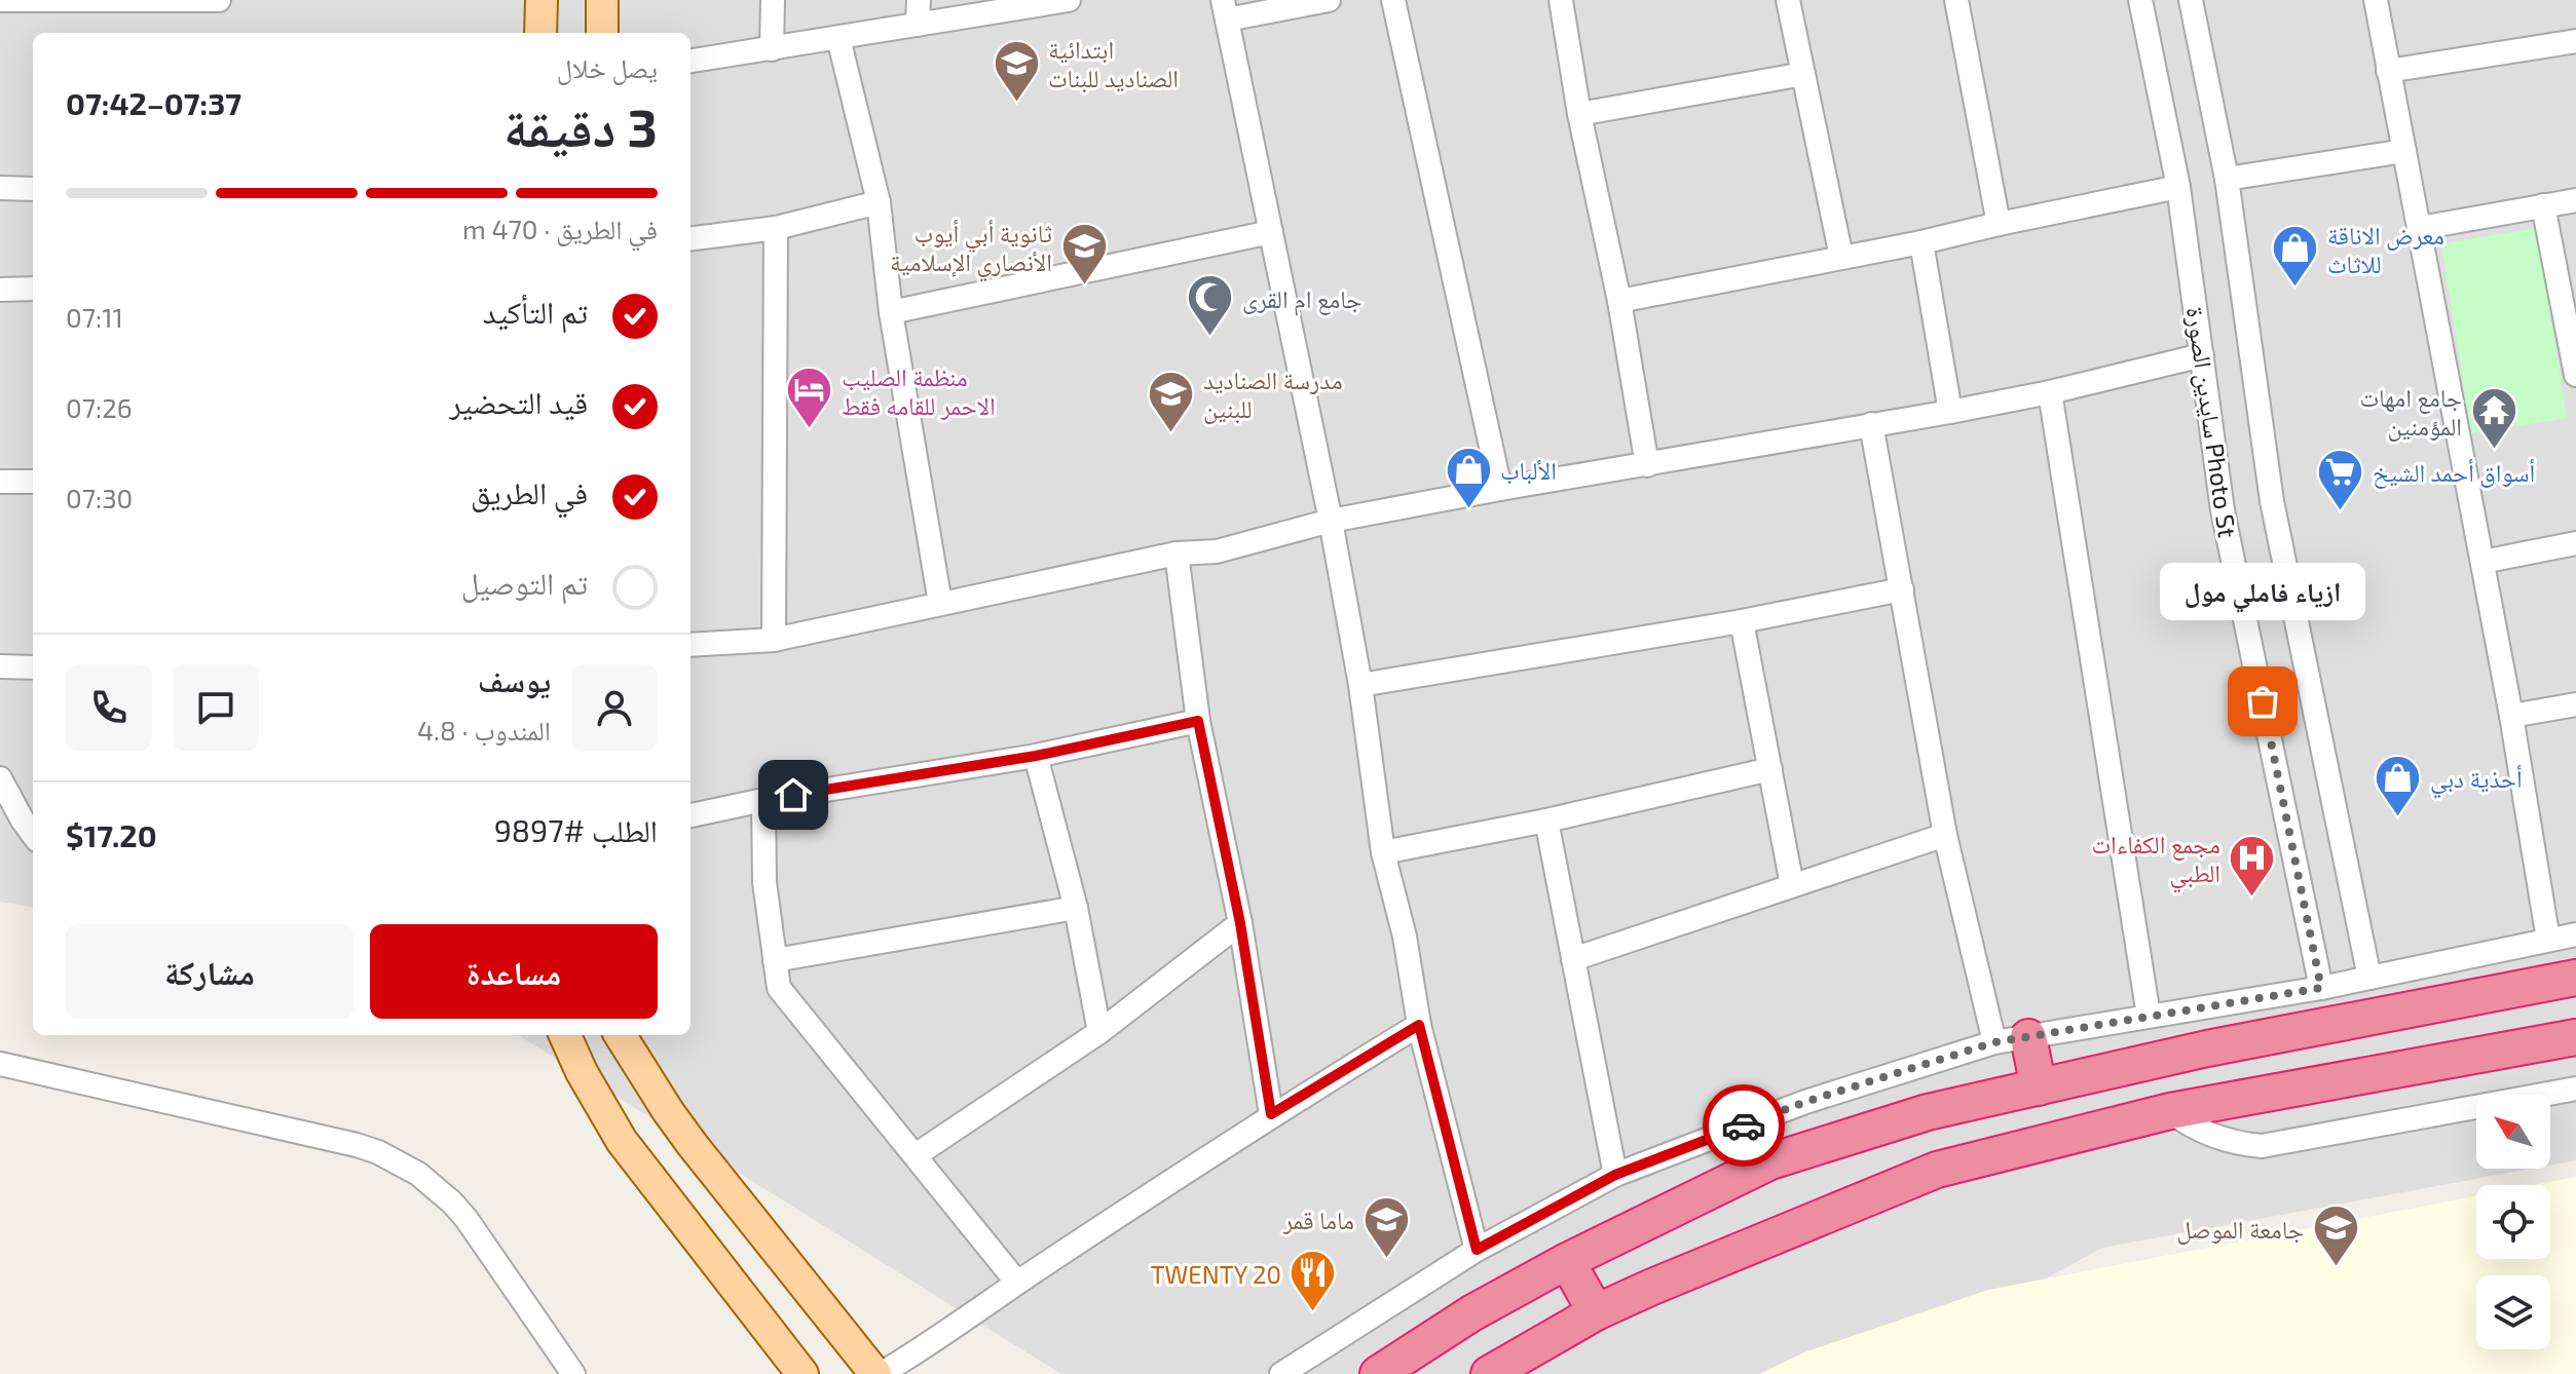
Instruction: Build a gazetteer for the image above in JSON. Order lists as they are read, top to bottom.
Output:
{
  "streets": {
    "street": ["سايدين الصورة Photo St"]
  },
  "places": {
    "school or university": [
      "ابتدائية الصناديد للبنات",
      "ثانوية أبي أيوب الأنصاري الإسلامية",
      "مدرسة الصناديد للبنين",
      "ماما قمر",
      "جامعة الموصل"
    ],
    "shop": ["معرض الاناقة للاثاث", "الألباب", "أحذية دبي"],
    "mosque": ["جامع ام القرى"],
    "hotel": ["منظمة الصليب الاحمر للقامه فقط"],
    "temple": ["جامع امهات المؤمنين"],
    "supermarket": ["أسواق أحمد الشيخ"],
    "other": ["ازياء فاملي مول"],
    "hospital": ["مجمع الكفاءات الطبي"],
    "restaurant": ["TWENTY 20"]
  },
  "north": "top left",
  "page": {
    "heading": ["3 دقيقة", "يصل خلال", "07:37–07:42"],
    "panel": [
      "يوسف",
      "المندوب · 4.8",
      "الطلب #9897",
      "$17.20"
    ],
    "bar": "في الطريق · 470 m",
    "list": [
      ["تم التأكيد", "07:11"],
      ["قيد التحضير", "07:26"],
      ["في الطريق", "07:30"],
      "تم التوصيل"
    ],
    "bubble": "ازياء فاملي مول",
    "buttons": ["مساعدة", "مشاركة"]
  }
}
